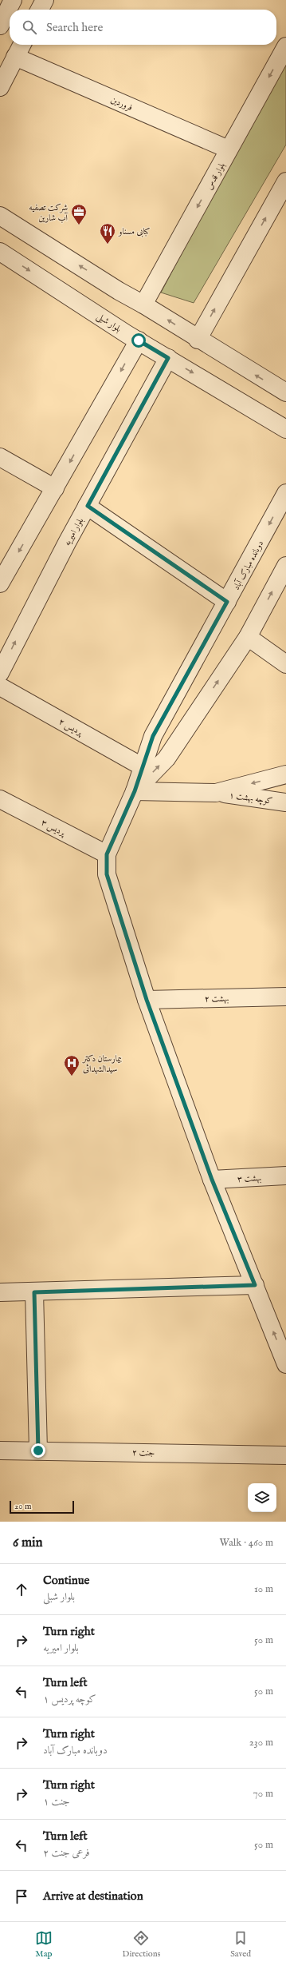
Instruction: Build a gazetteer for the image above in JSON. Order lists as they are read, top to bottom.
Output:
{
  "streets": {
    "street": [
      "فروردین",
      "بلوار قدس",
      "بلوار شبلی",
      "بلوار امیریه",
      "دوبانده مبارک آباد",
      "پردیس ۲",
      "کوچه بهشت ۱",
      "پردیس ۳",
      "بهشت ۲",
      "بهشت ۳",
      "جنت ۲"
    ]
  },
  "crossings": [
    ["فروردین", "بلوار قدس"],
    ["بلوار شبلی", "بلوار امیریه"],
    ["دوبانده مبارک آباد", "پردیس ۲"],
    ["دوبانده مبارک آباد", "پردیس ۳"],
    ["دوبانده مبارک آباد", "بهشت ۲"],
    ["دوبانده مبارک آباد", "بهشت ۳"]
  ],
  "places": {
    "office": ["شرکت تصفیه آب شارین"],
    "restaurant": ["کبابی مسناو"],
    "hospital": ["بیمارستان دکتر سیدالشهدائی"]
  },
  "scale_bar": "20 m",
  "page": {
    "search": "Search here",
    "scale": "20 m",
    "heading": ["6 min", "Walk · 460 m"],
    "list": [
      ["Continue", "بلوار شبلی", "10 m"],
      ["Turn right", "بلوار امیریه", "50 m"],
      ["Turn left", "کوچه پردیس ۱", "50 m"],
      ["Turn right", "دوبانده مبارک آباد", "230 m"],
      ["Turn right", "جنت ۱", "70 m"],
      ["Turn left", "فرعی جنت ۲", "50 m"],
      "Arrive at destination"
    ],
    "nav": ["Map", "Directions", "Saved"]
  }
}
